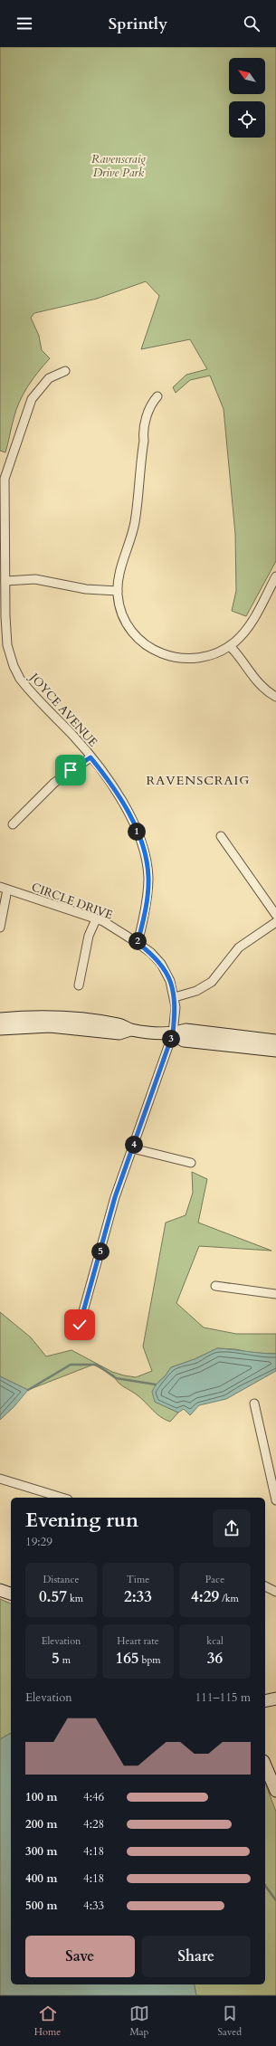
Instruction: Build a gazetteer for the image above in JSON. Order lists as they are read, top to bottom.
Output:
{
  "streets": {
    "street": ["JOYCE AVENUE", "CIRCLE DRIVE"]
  },
  "crossings": [
    ["JOYCE AVENUE", "CIRCLE DRIVE"]
  ],
  "districts": ["RAVENSCRAIG"],
  "parks": ["Ravenscraig Drive Park"],
  "north": "top left",
  "page": {
    "header": "Sprintly",
    "pins": [
      "1",
      "2",
      "3",
      "4",
      "5"
    ],
    "heading": ["Evening run", "19:29"],
    "stats": [
      ["Distance", "0.57 km"],
      ["Time", "2:33"],
      ["Pace", "4:29 /km"],
      ["Elevation", "5 m"],
      ["Heart rate", "165 bpm"],
      ["kcal", "36"]
    ],
    "chart": ["Elevation", "111–115 m"],
    "list": [
      {
        "name": "100 m",
        "note": "4:46"
      },
      {
        "name": "200 m",
        "note": "4:28"
      },
      {
        "name": "300 m",
        "note": "4:18"
      },
      {
        "name": "400 m",
        "note": "4:18"
      },
      {
        "name": "500 m",
        "note": "4:33"
      }
    ],
    "buttons": ["Save", "Share"],
    "tabs": ["Home", "Map", "Saved"]
  }
}
